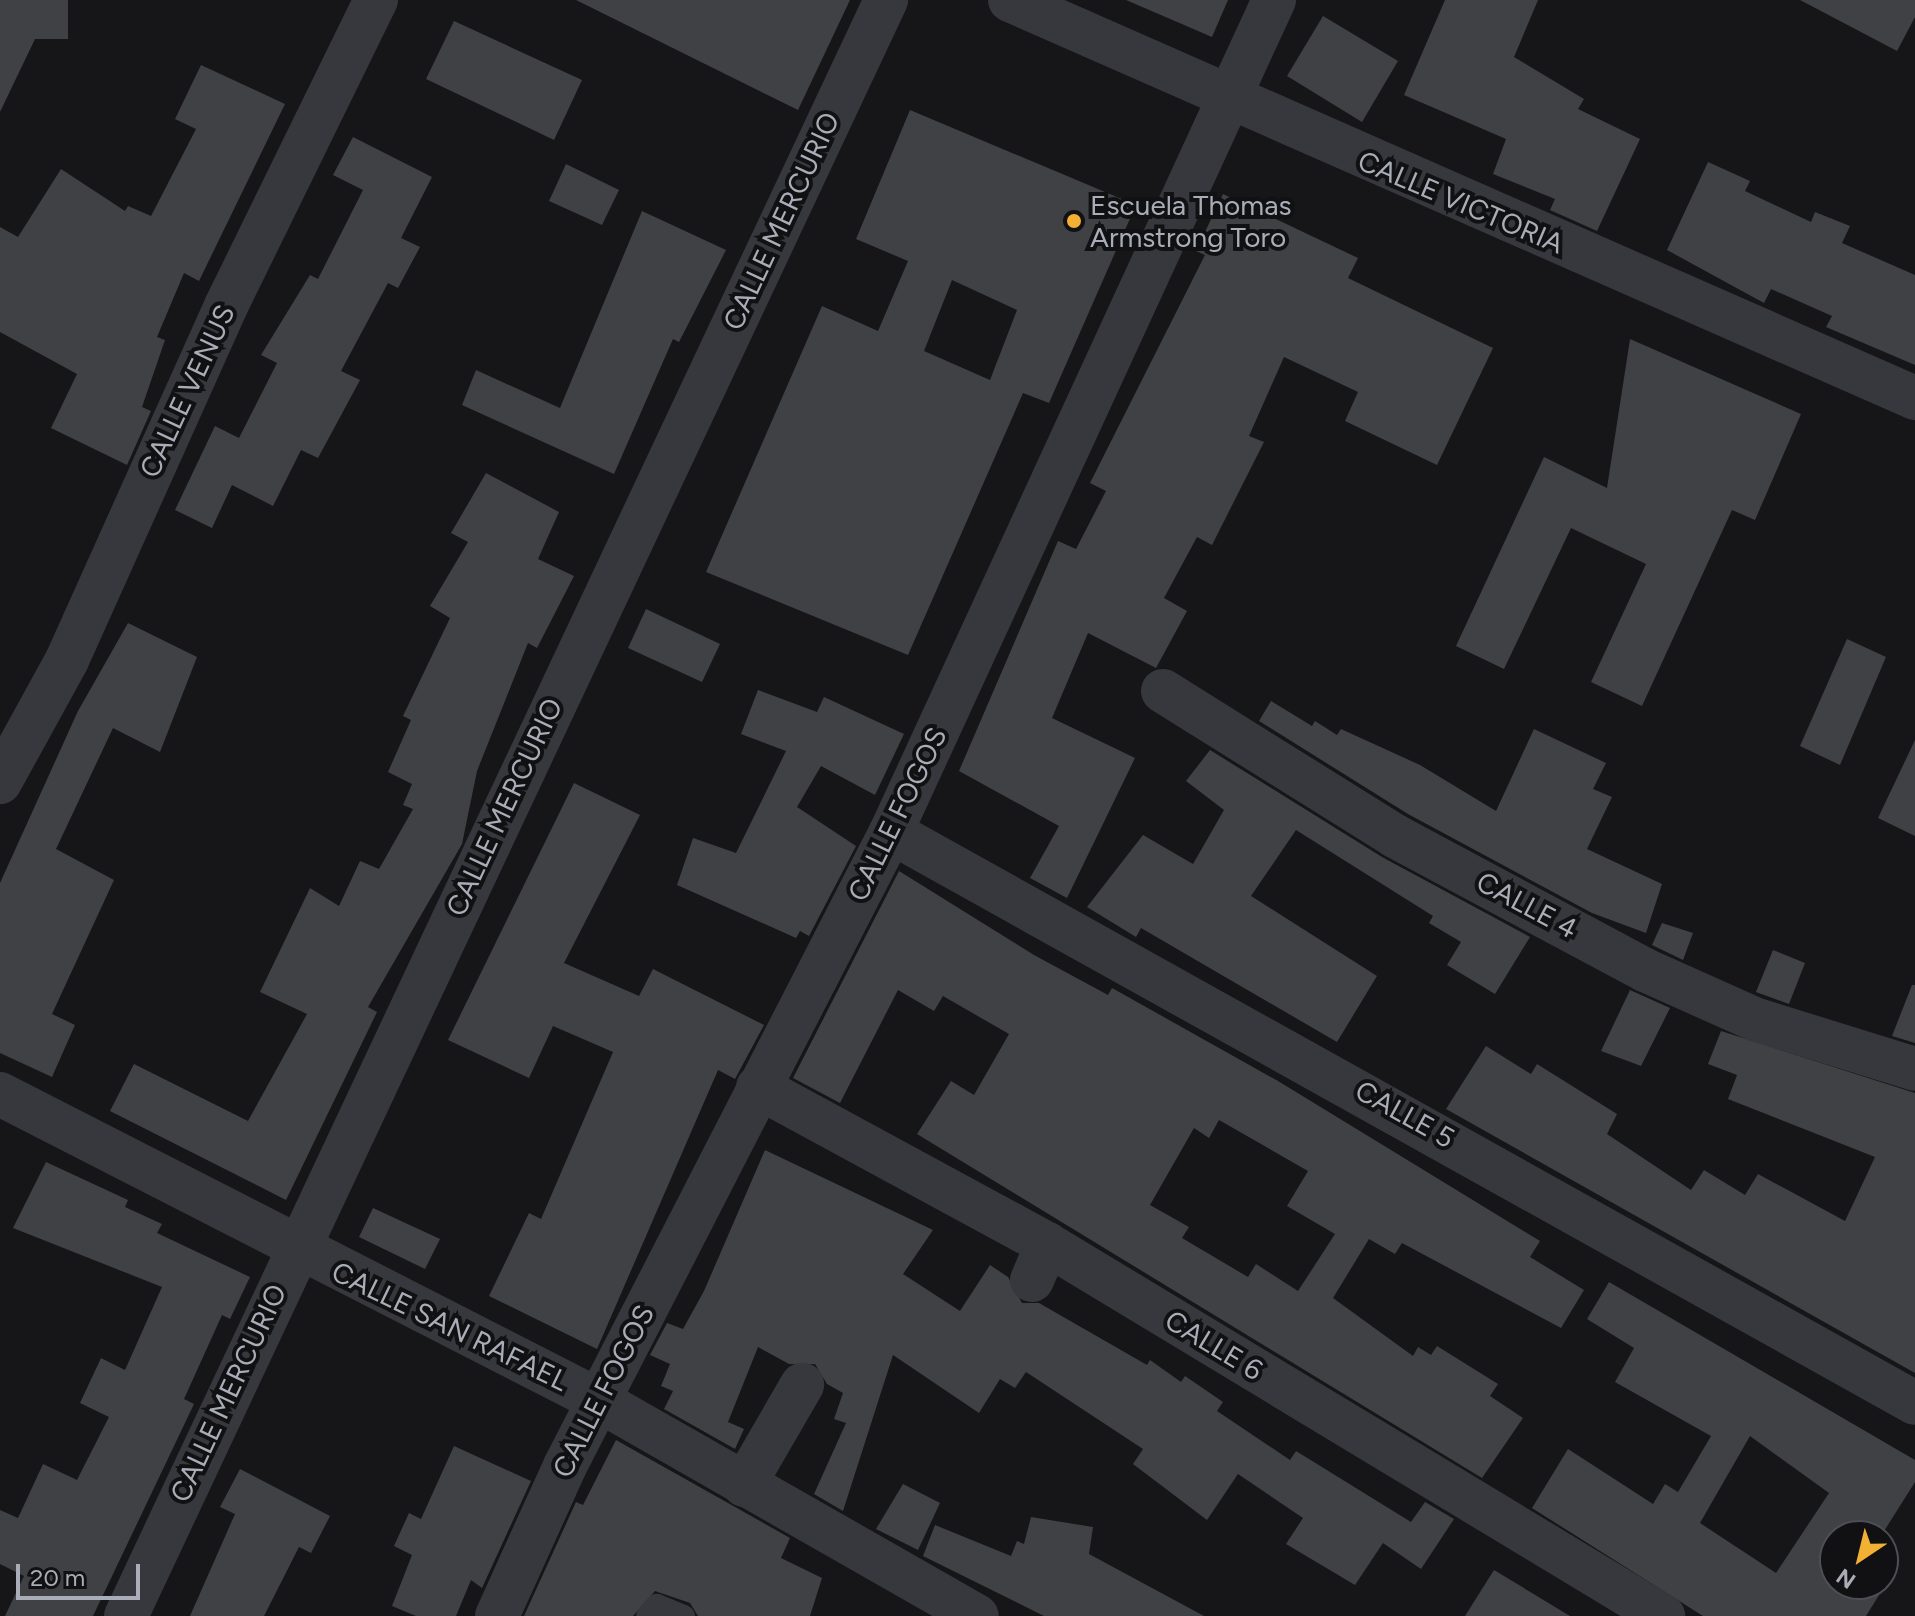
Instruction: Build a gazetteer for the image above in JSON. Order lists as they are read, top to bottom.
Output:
{
  "streets": {
    "street": [
      "CALLE VICTORIA",
      "CALLE MERCURIO",
      "CALLE VENUS",
      "CALLE FOGOS",
      "CALLE 4",
      "CALLE 5",
      "CALLE SAN RAFAEL",
      "CALLE 6"
    ]
  },
  "crossings": [
    ["CALLE VICTORIA", "CALLE FOGOS"],
    ["CALLE MERCURIO", "CALLE SAN RAFAEL"],
    ["CALLE FOGOS", "CALLE 5"],
    ["CALLE FOGOS", "CALLE SAN RAFAEL"],
    ["CALLE FOGOS", "CALLE 6"]
  ],
  "places": ["Escuela Thomas Armstrong Toro"],
  "scale_bar": "20 m",
  "north": "bottom left"
}
